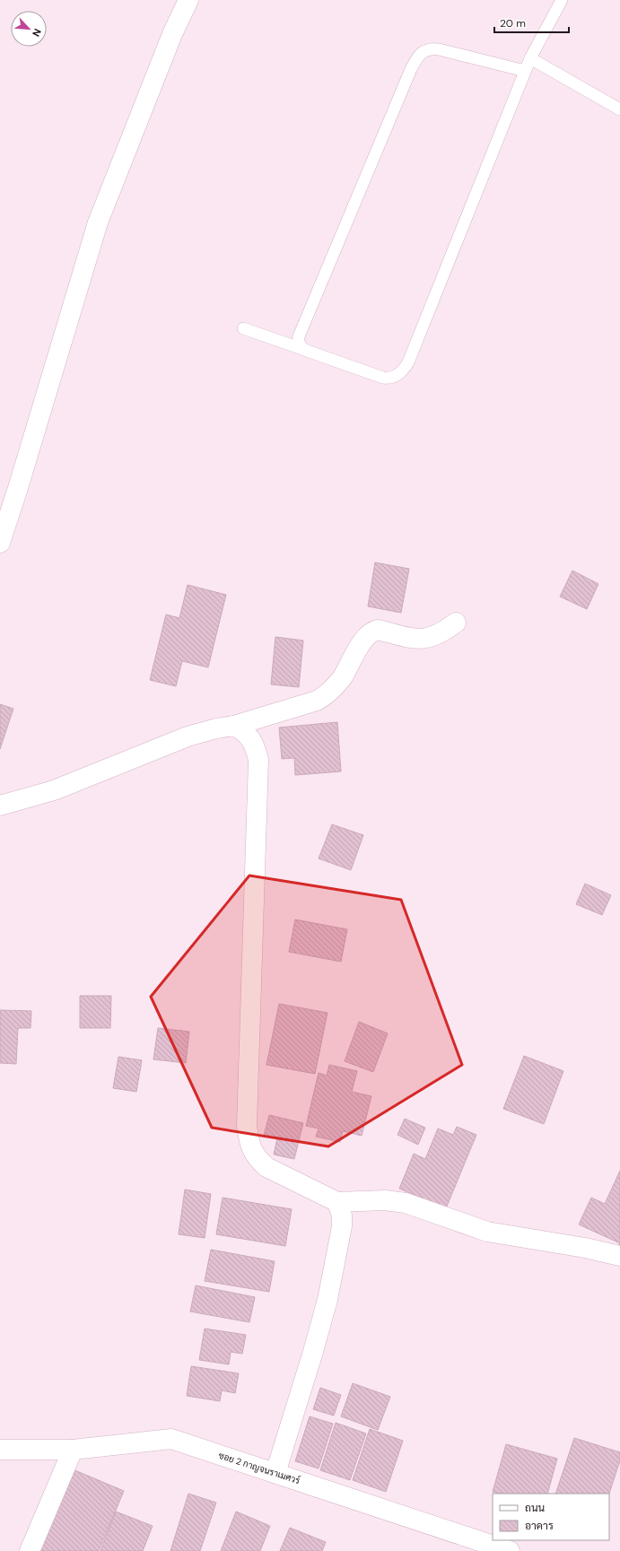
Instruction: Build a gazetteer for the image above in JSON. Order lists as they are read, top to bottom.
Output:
{
  "streets": {
    "street": ["ซอย 2 กาญจนราเมศวร์"]
  },
  "legend": ["ถนน", "อาคาร"],
  "scale_bar": "20 m",
  "north": "bottom right"
}
